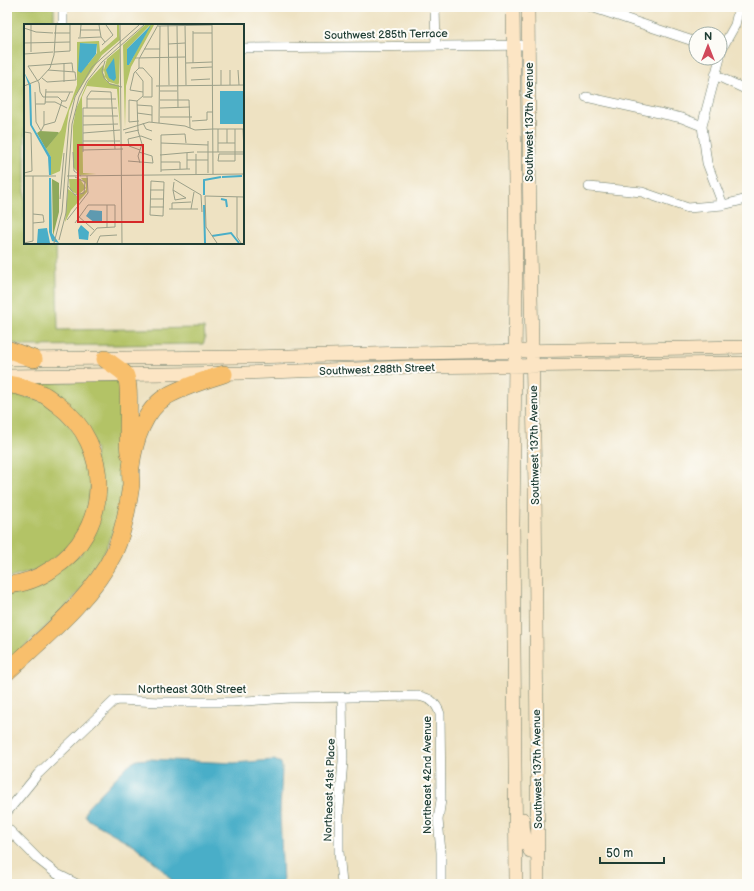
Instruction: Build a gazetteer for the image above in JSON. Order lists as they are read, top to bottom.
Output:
{
  "streets": {
    "main road": ["Southwest 137th Avenue", "Southwest 288th Street"],
    "street": [
      "Southwest 285th Terrace",
      "Northeast 30th Street",
      "Northeast 42nd Avenue",
      "Northeast 41st Place"
    ]
  },
  "crossings": [
    ["Southwest 285th Terrace", "Southwest 137th Avenue"],
    ["Southwest 137th Avenue", "Southwest 288th Street"],
    ["Northeast 30th Street", "Northeast 42nd Avenue"],
    ["Northeast 30th Street", "Northeast 41st Place"]
  ],
  "scale_bar": "50 m",
  "north": "top"
}
